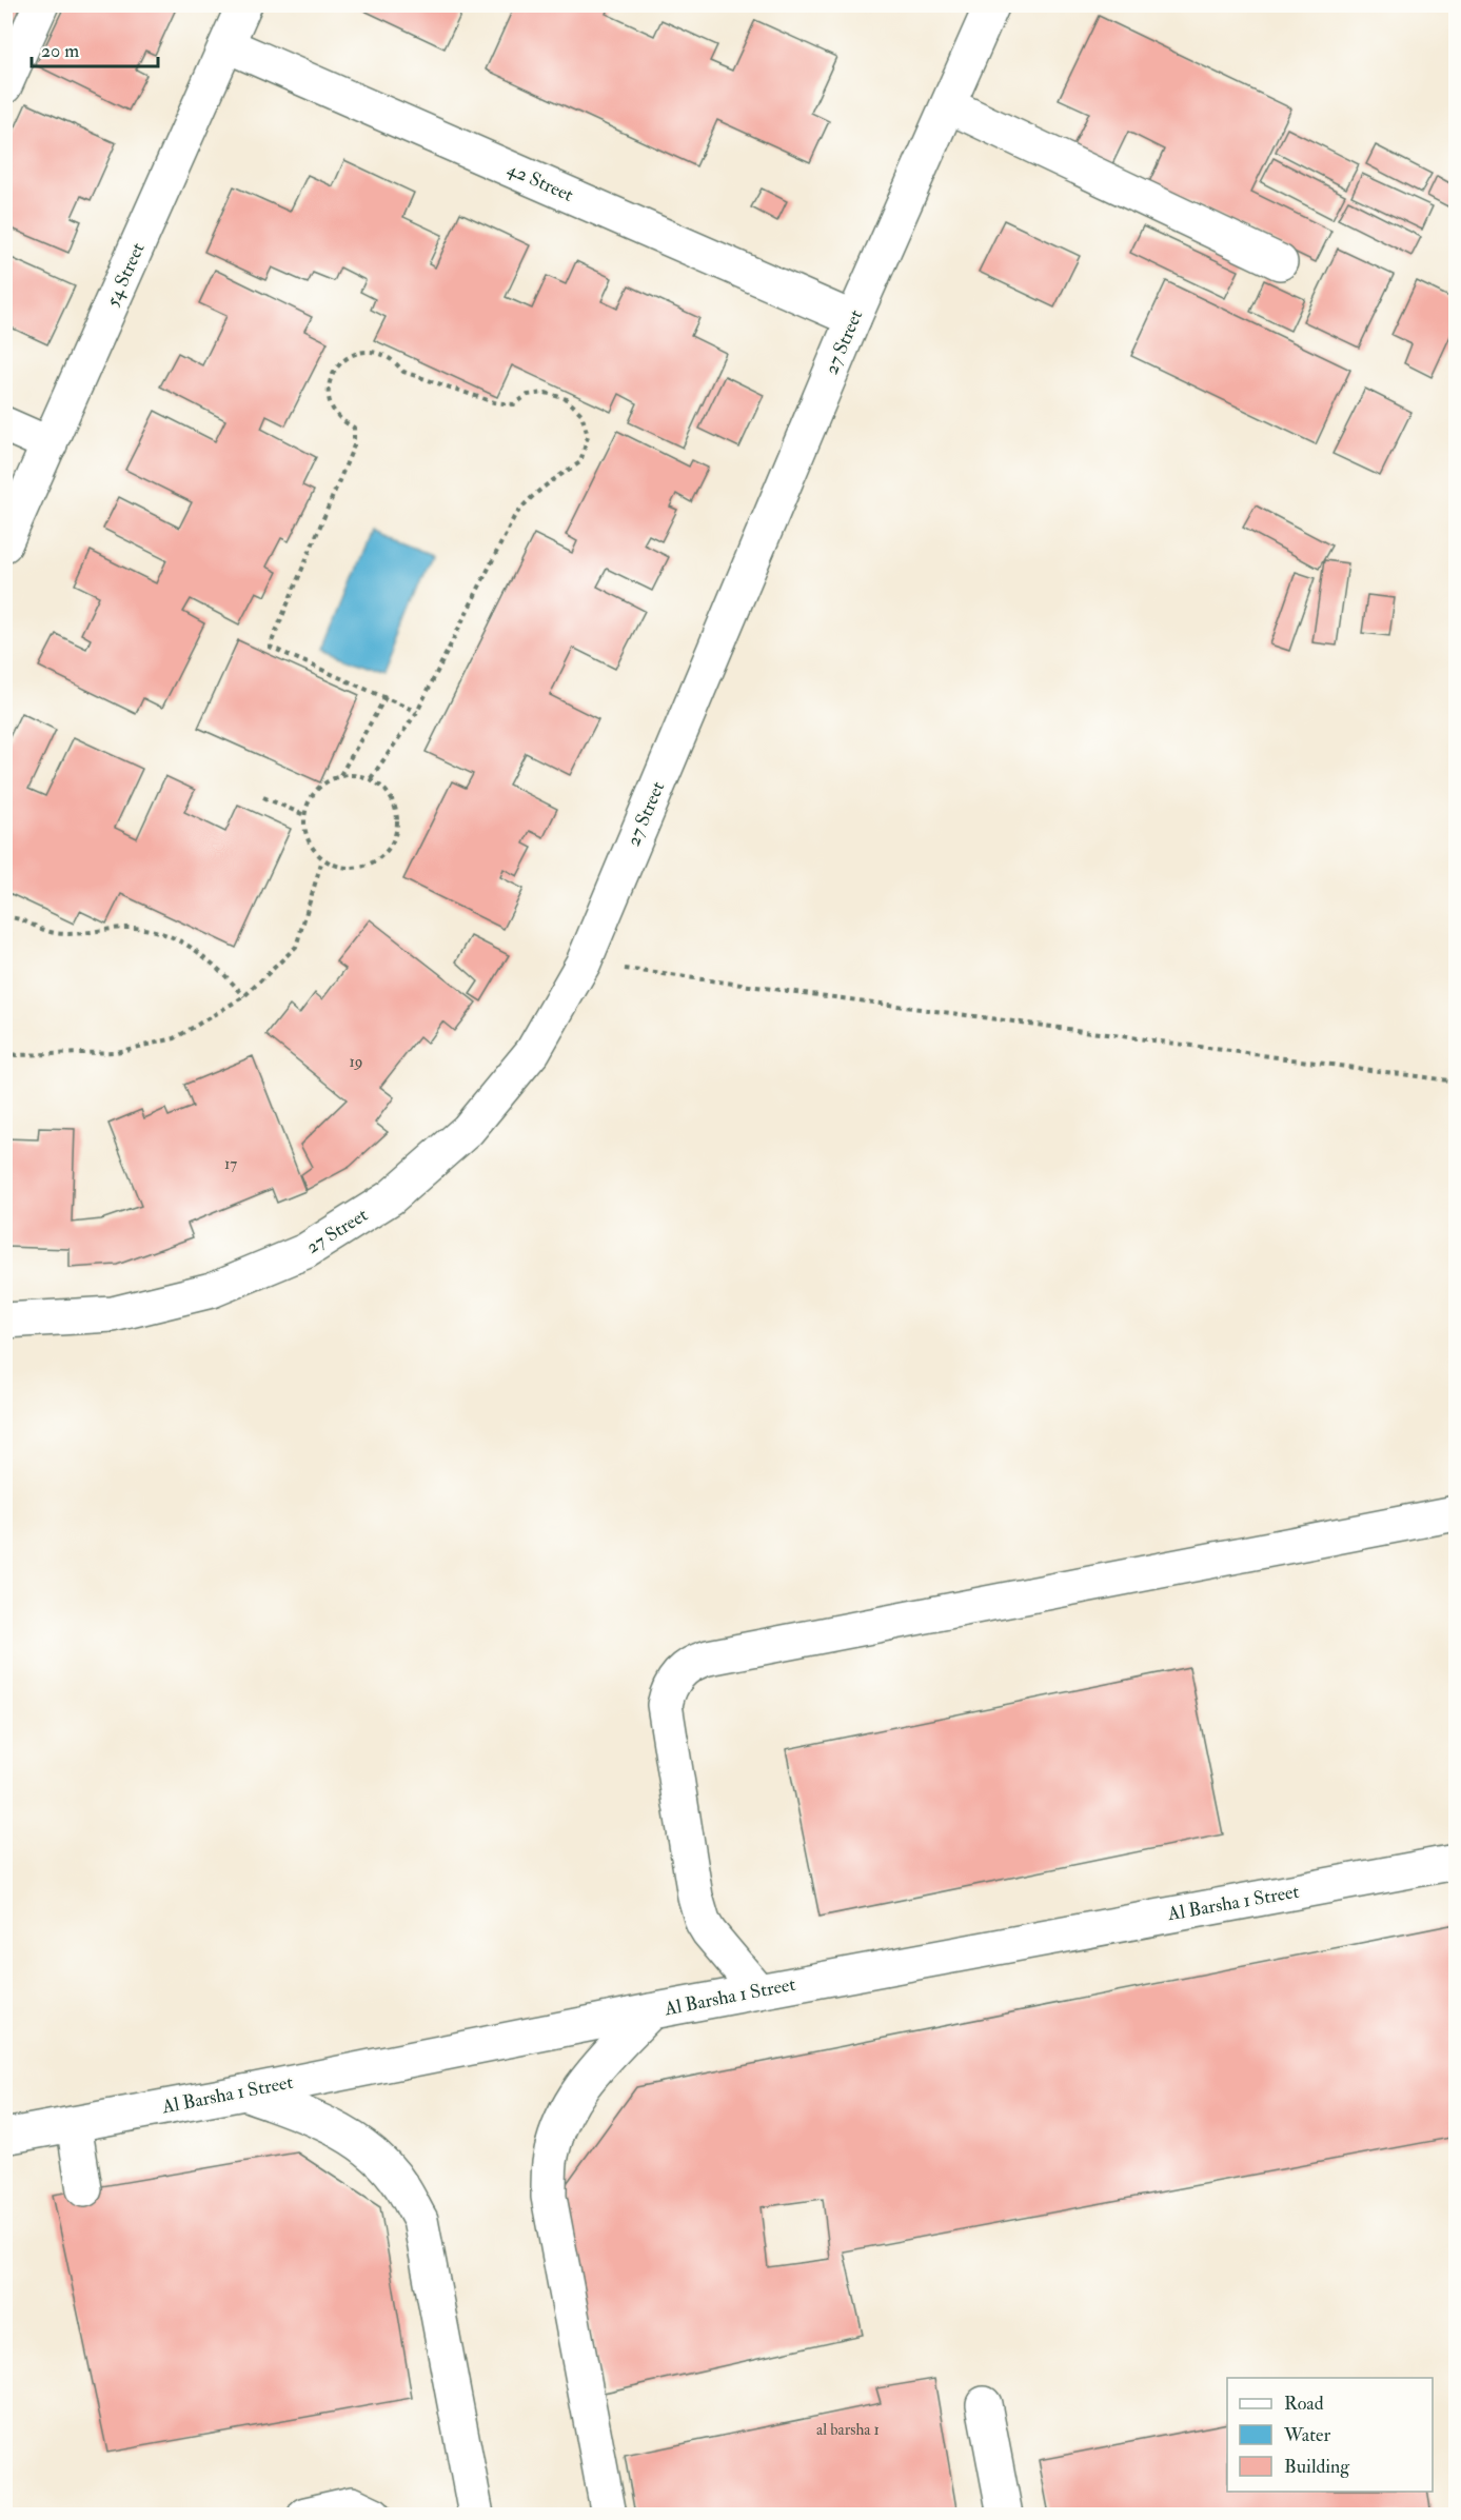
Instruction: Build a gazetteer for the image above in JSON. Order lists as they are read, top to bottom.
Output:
{
  "streets": {
    "street": [
      "42 Street",
      "54 Street",
      "27 Street",
      "Al Barsha 1 Street"
    ]
  },
  "crossings": [
    ["42 Street", "54 Street"],
    ["42 Street", "27 Street"]
  ],
  "house_numbers": ["19", "17", "al barsha 1"],
  "legend": ["Road", "Water", "Building"],
  "scale_bar": "20 m"
}
